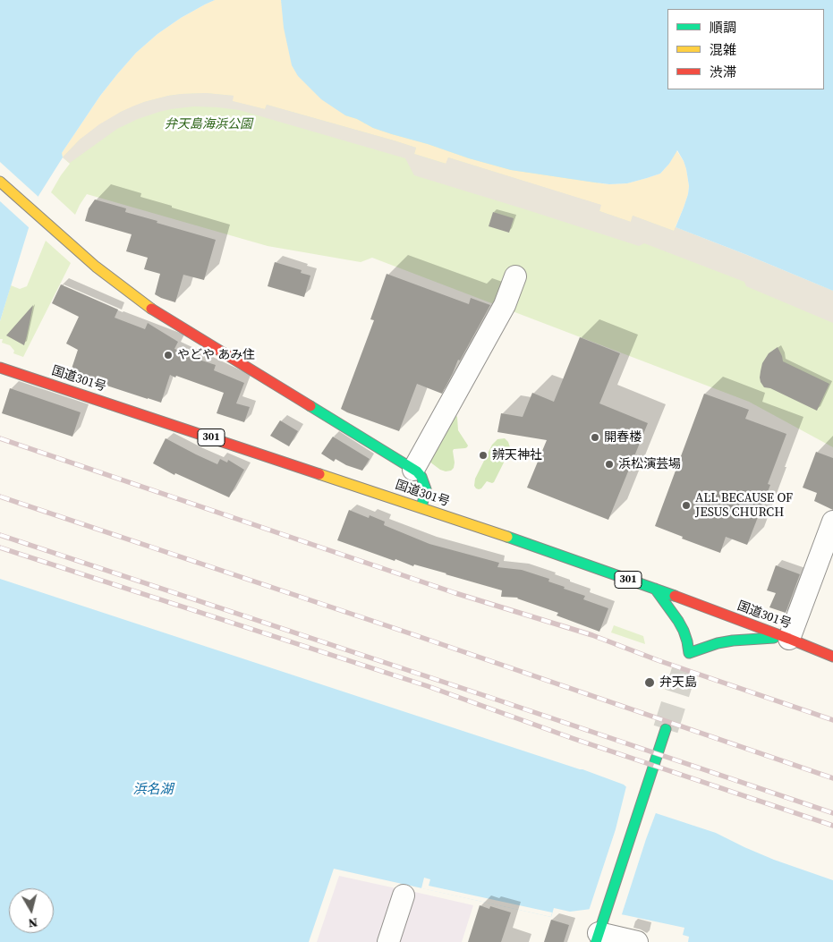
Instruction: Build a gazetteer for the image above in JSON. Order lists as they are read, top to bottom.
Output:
{
  "streets": {
    "main road": ["国道301号", "301"]
  },
  "water": ["浜名湖"],
  "parks": ["弁天島海浜公園"],
  "places": [
    "やどや あみ住",
    "開春楼",
    "辨天神社",
    "浜松演芸場",
    "ALL BECAUSE OF JESUS CHURCH",
    "弁天島"
  ],
  "legend": ["順調", "混雑", "渋滞"],
  "north": "bottom"
}
